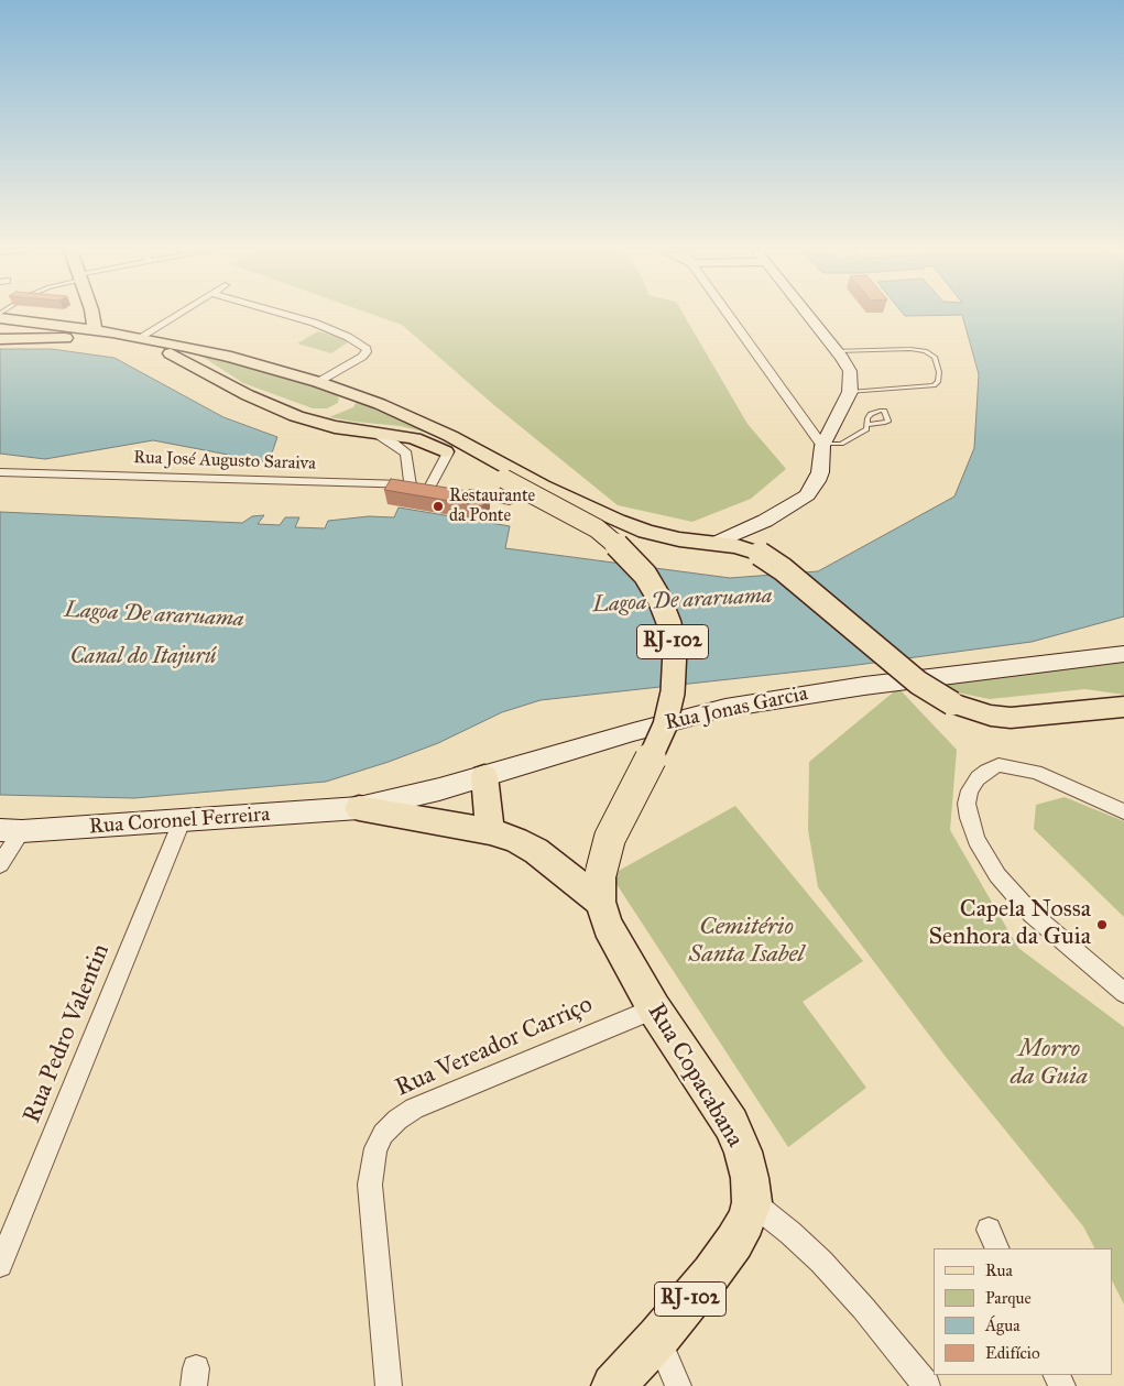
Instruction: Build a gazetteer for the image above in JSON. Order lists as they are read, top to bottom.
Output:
{
  "streets": {
    "main road": [
      "RJ-102",
      "Rua Jonas Garcia",
      "Rua Coronel Ferreira",
      "Rua Copacabana"
    ],
    "street": ["Rua José Augusto Saraiva", "Rua Pedro Valentin", "Rua Vereador Carriço"]
  },
  "crossings": [
    ["Rua José Augusto Saraiva", "RJ-102"],
    ["RJ-102", "Rua Copacabana"],
    ["Rua Jonas Garcia", "Rua Coronel Ferreira"],
    ["Rua Coronel Ferreira", "Rua Pedro Valentin"],
    ["Rua Vereador Carriço", "Rua Copacabana"]
  ],
  "water": ["Lagoa De araruama", "Canal do Itajurú"],
  "parks": ["Cemitério Santa Isabel", "Morro da Guia"],
  "places": ["Restaurante da Ponte", "Capela Nossa Senhora da Guia"],
  "legend": [
    "Rua",
    "Parque",
    "Água",
    "Edifício"
  ]
}
